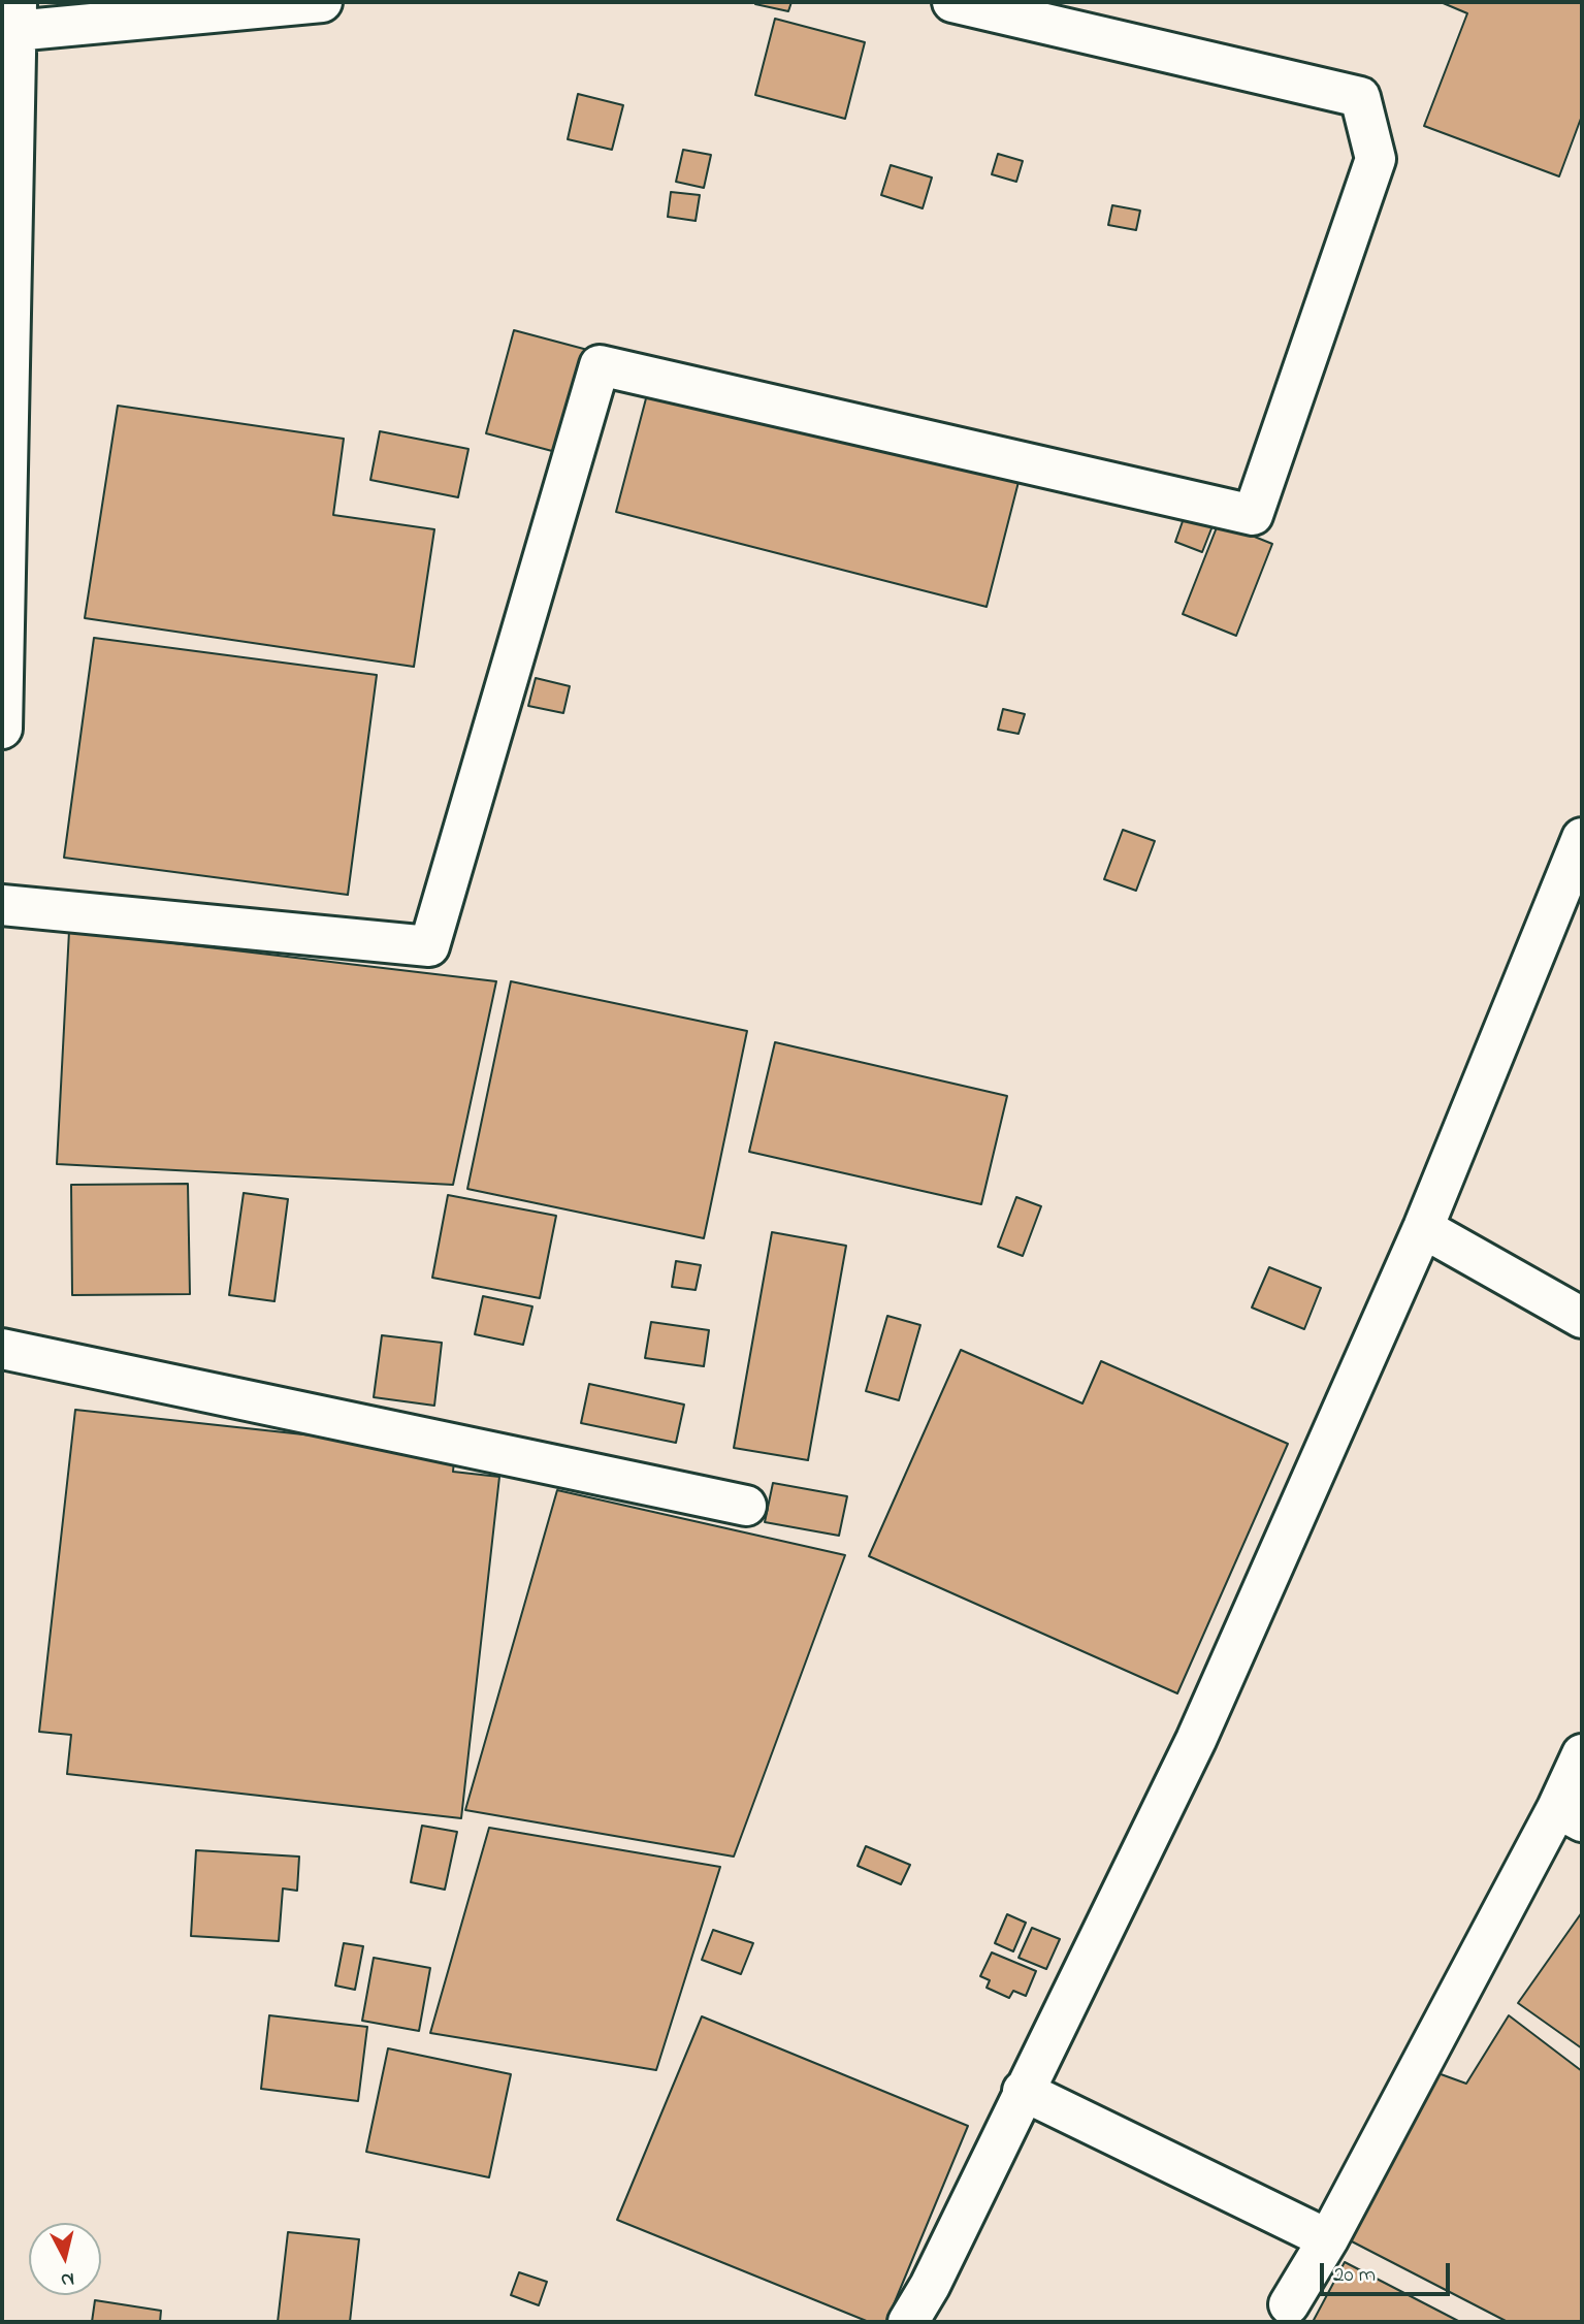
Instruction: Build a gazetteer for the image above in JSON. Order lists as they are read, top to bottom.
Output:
{
  "scale_bar": "20 m",
  "north": "bottom"
}
